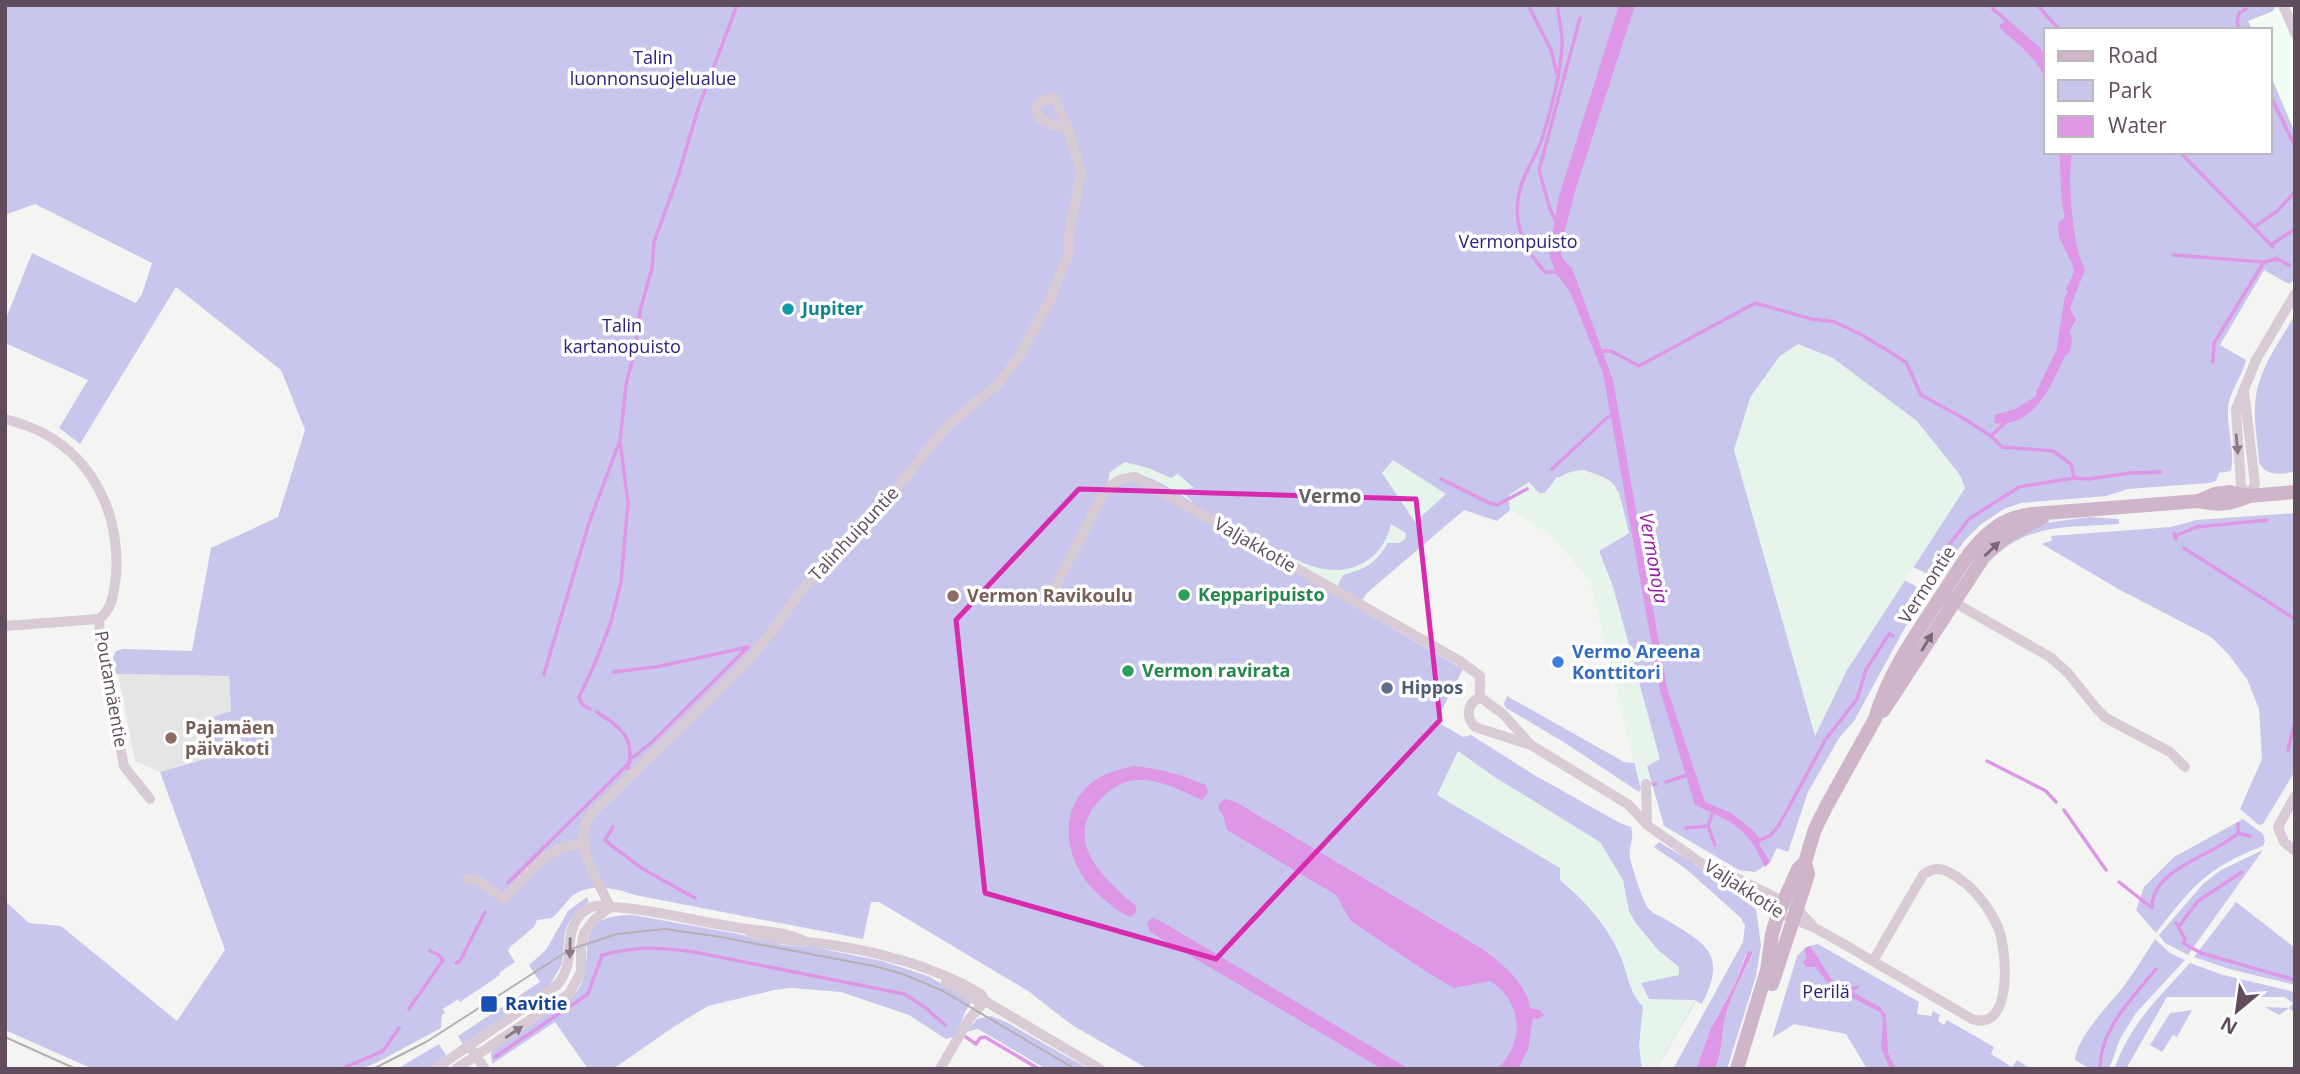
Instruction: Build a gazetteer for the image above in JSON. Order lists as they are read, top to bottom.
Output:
{
  "streets": {
    "main road": ["Vermontie"],
    "street": ["Talinhuipuntie", "Valjakkotie", "Poutamäentie"]
  },
  "crossings": [
    ["Valjakkotie", "Vermontie"]
  ],
  "districts": ["Vermo"],
  "water": ["Vermonoja"],
  "parks": [
    "Talin luonnonsuojelualue",
    "Vermonpuisto",
    "Talin kartanopuisto",
    "Perilä"
  ],
  "places": {
    "other": [
      "Jupiter",
      "Kepparipuisto",
      "Vermon Ravikoulu",
      "Vermo Areena Konttitori",
      "Vermon ravirata",
      "Hippos",
      "Pajamäen päiväkoti"
    ],
    "transit": ["Ravitie"]
  },
  "legend": ["Road", "Park", "Water"],
  "north": "bottom left"
}
